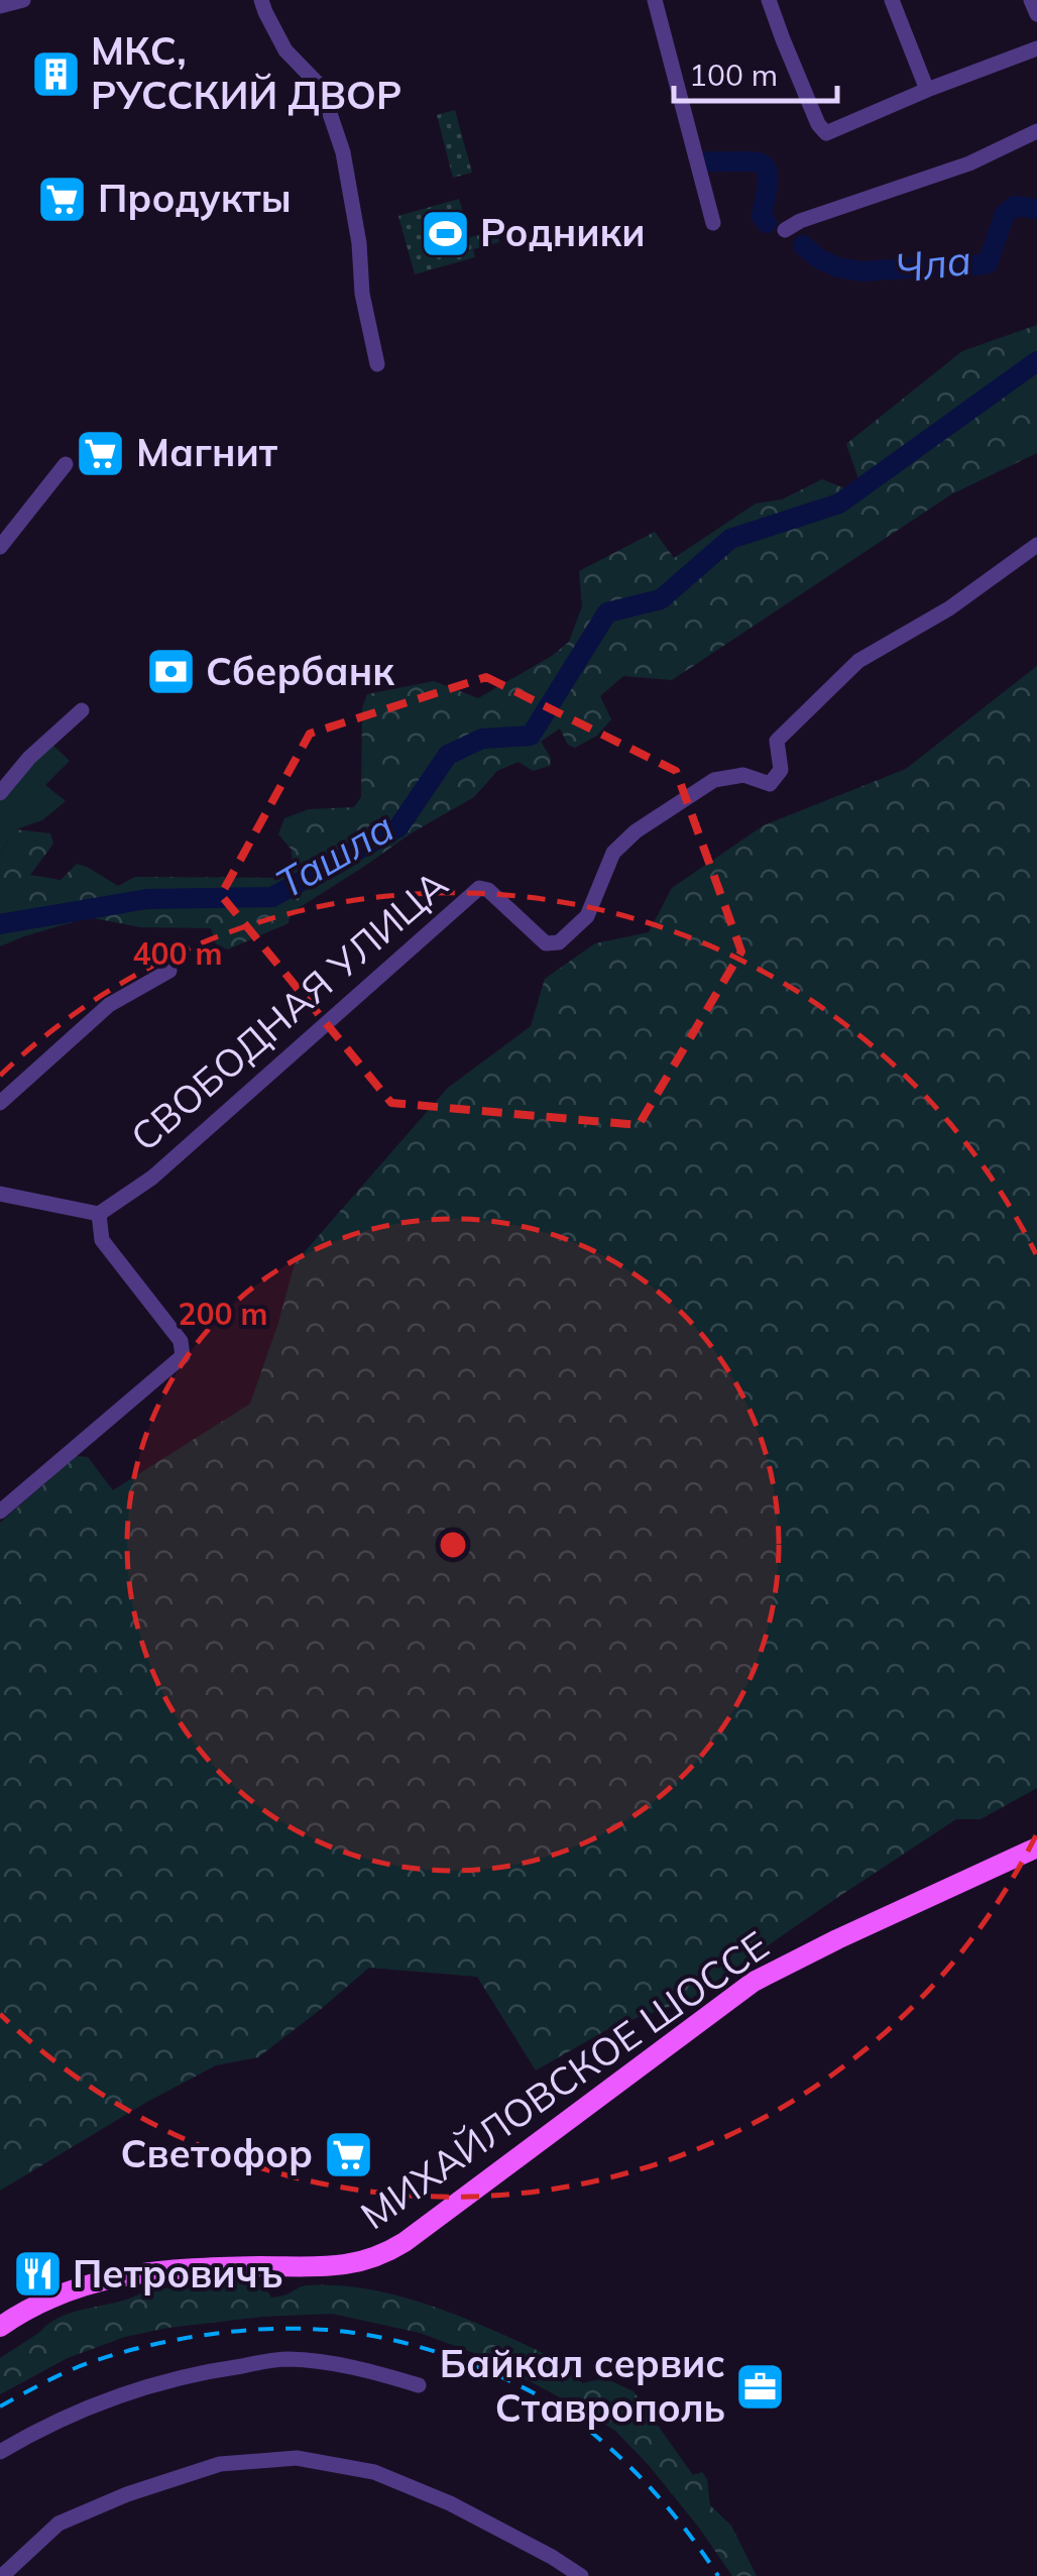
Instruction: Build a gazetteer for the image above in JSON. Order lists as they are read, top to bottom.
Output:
{
  "streets": {
    "main road": ["МИХАЙЛОВСКОЕ ШОССЕ"],
    "street": ["СВОБОДНАЯ УЛИЦА"]
  },
  "water": ["Чла", "Ташла"],
  "places": {
    "building": ["МКС, РУССКИЙ ДВОР"],
    "supermarket": ["Продукты", "Магнит", "Светофор"],
    "sports": ["Родники"],
    "bank": ["Сбербанк"],
    "restaurant": ["Петровичъ"],
    "office": ["Байкал сервис Ставрополь"]
  },
  "scale_bar": "100 m",
  "rings": ["400 m", "200 m"]
}
